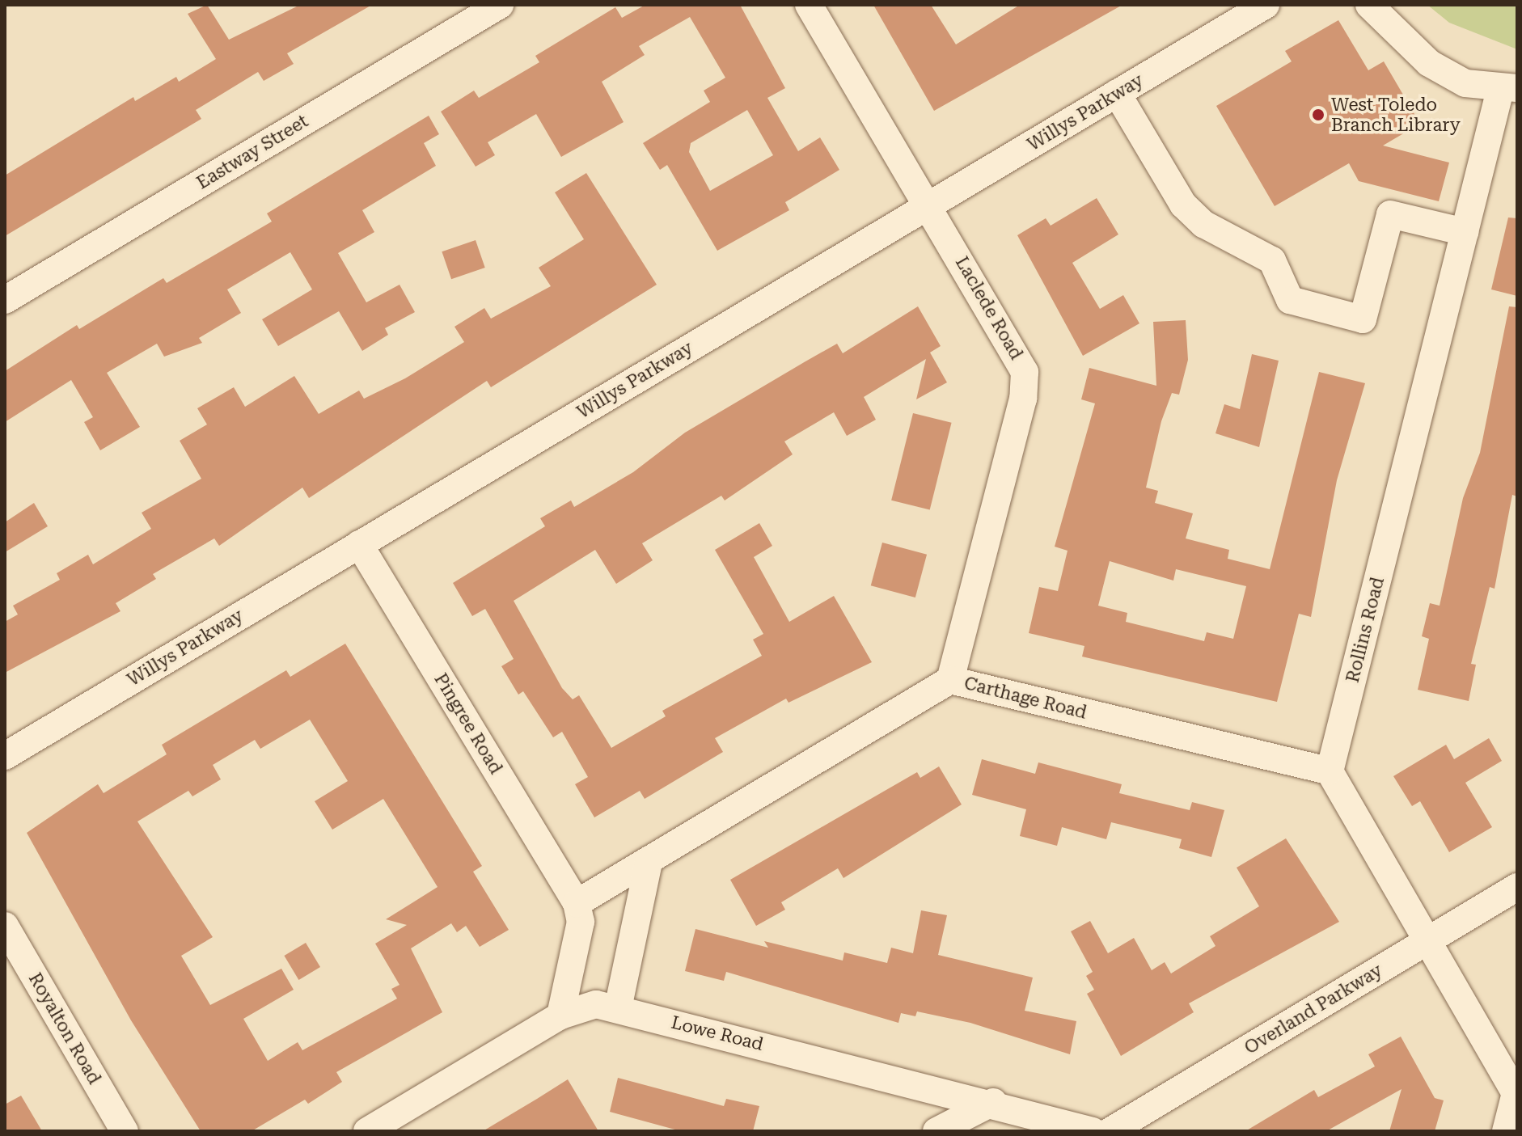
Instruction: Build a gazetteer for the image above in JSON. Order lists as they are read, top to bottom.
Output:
{
  "streets": {
    "street": [
      "Willys Parkway",
      "Eastway Street",
      "Laclede Road",
      "Rollins Road",
      "Carthage Road",
      "Pingree Road",
      "Overland Parkway",
      "Royalton Road",
      "Lowe Road"
    ]
  },
  "crossings": [
    ["Willys Parkway", "Laclede Road"],
    ["Willys Parkway", "Pingree Road"],
    ["Laclede Road", "Carthage Road"],
    ["Rollins Road", "Carthage Road"],
    ["Pingree Road", "Lowe Road"]
  ],
  "places": ["West Toledo Branch Library"]
}
